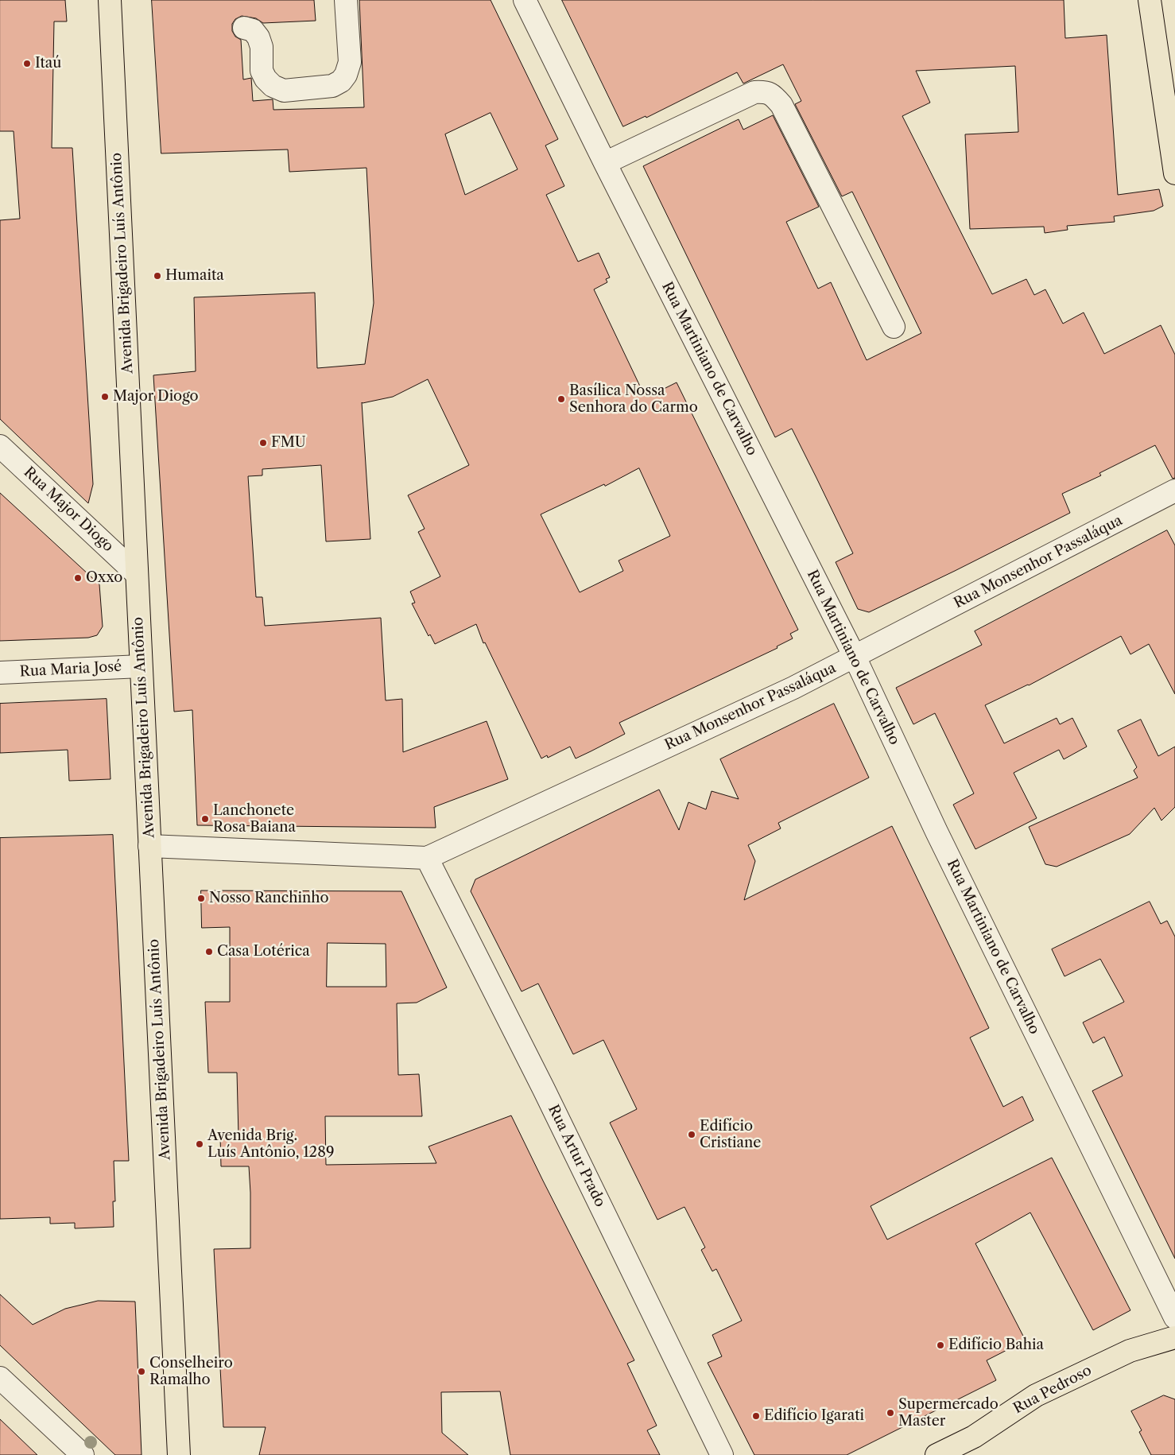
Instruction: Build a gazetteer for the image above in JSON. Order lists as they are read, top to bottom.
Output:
{
  "streets": {
    "main road": ["Avenida Brigadeiro Luís Antônio", "Rua Pedroso"],
    "street": [
      "Rua Martiniano de Carvalho",
      "Rua Major Diogo",
      "Rua Monsenhor Passaláqua",
      "Rua Maria José",
      "Rua Artur Prado"
    ]
  },
  "crossings": [
    ["Avenida Brigadeiro Luís Antônio", "Rua Major Diogo"],
    ["Avenida Brigadeiro Luís Antônio", "Rua Maria José"],
    ["Rua Martiniano de Carvalho", "Rua Monsenhor Passaláqua"],
    ["Rua Monsenhor Passaláqua", "Rua Artur Prado"]
  ],
  "places": [
    "Itaú",
    "Humaita",
    "Major Diogo",
    "Basílica Nossa Senhora do Carmo",
    "FMU",
    "Oxxo",
    "Lanchonete Rosa Baiana",
    "Nosso Ranchinho",
    "Casa Lotérica",
    "Edifício Cristiane",
    "Avenida Brig. Luís Antônio, 1289",
    "Edifício Bahia",
    "Conselheiro Ramalho",
    "Supermercado Master",
    "Edifício Igarati"
  ]
}
